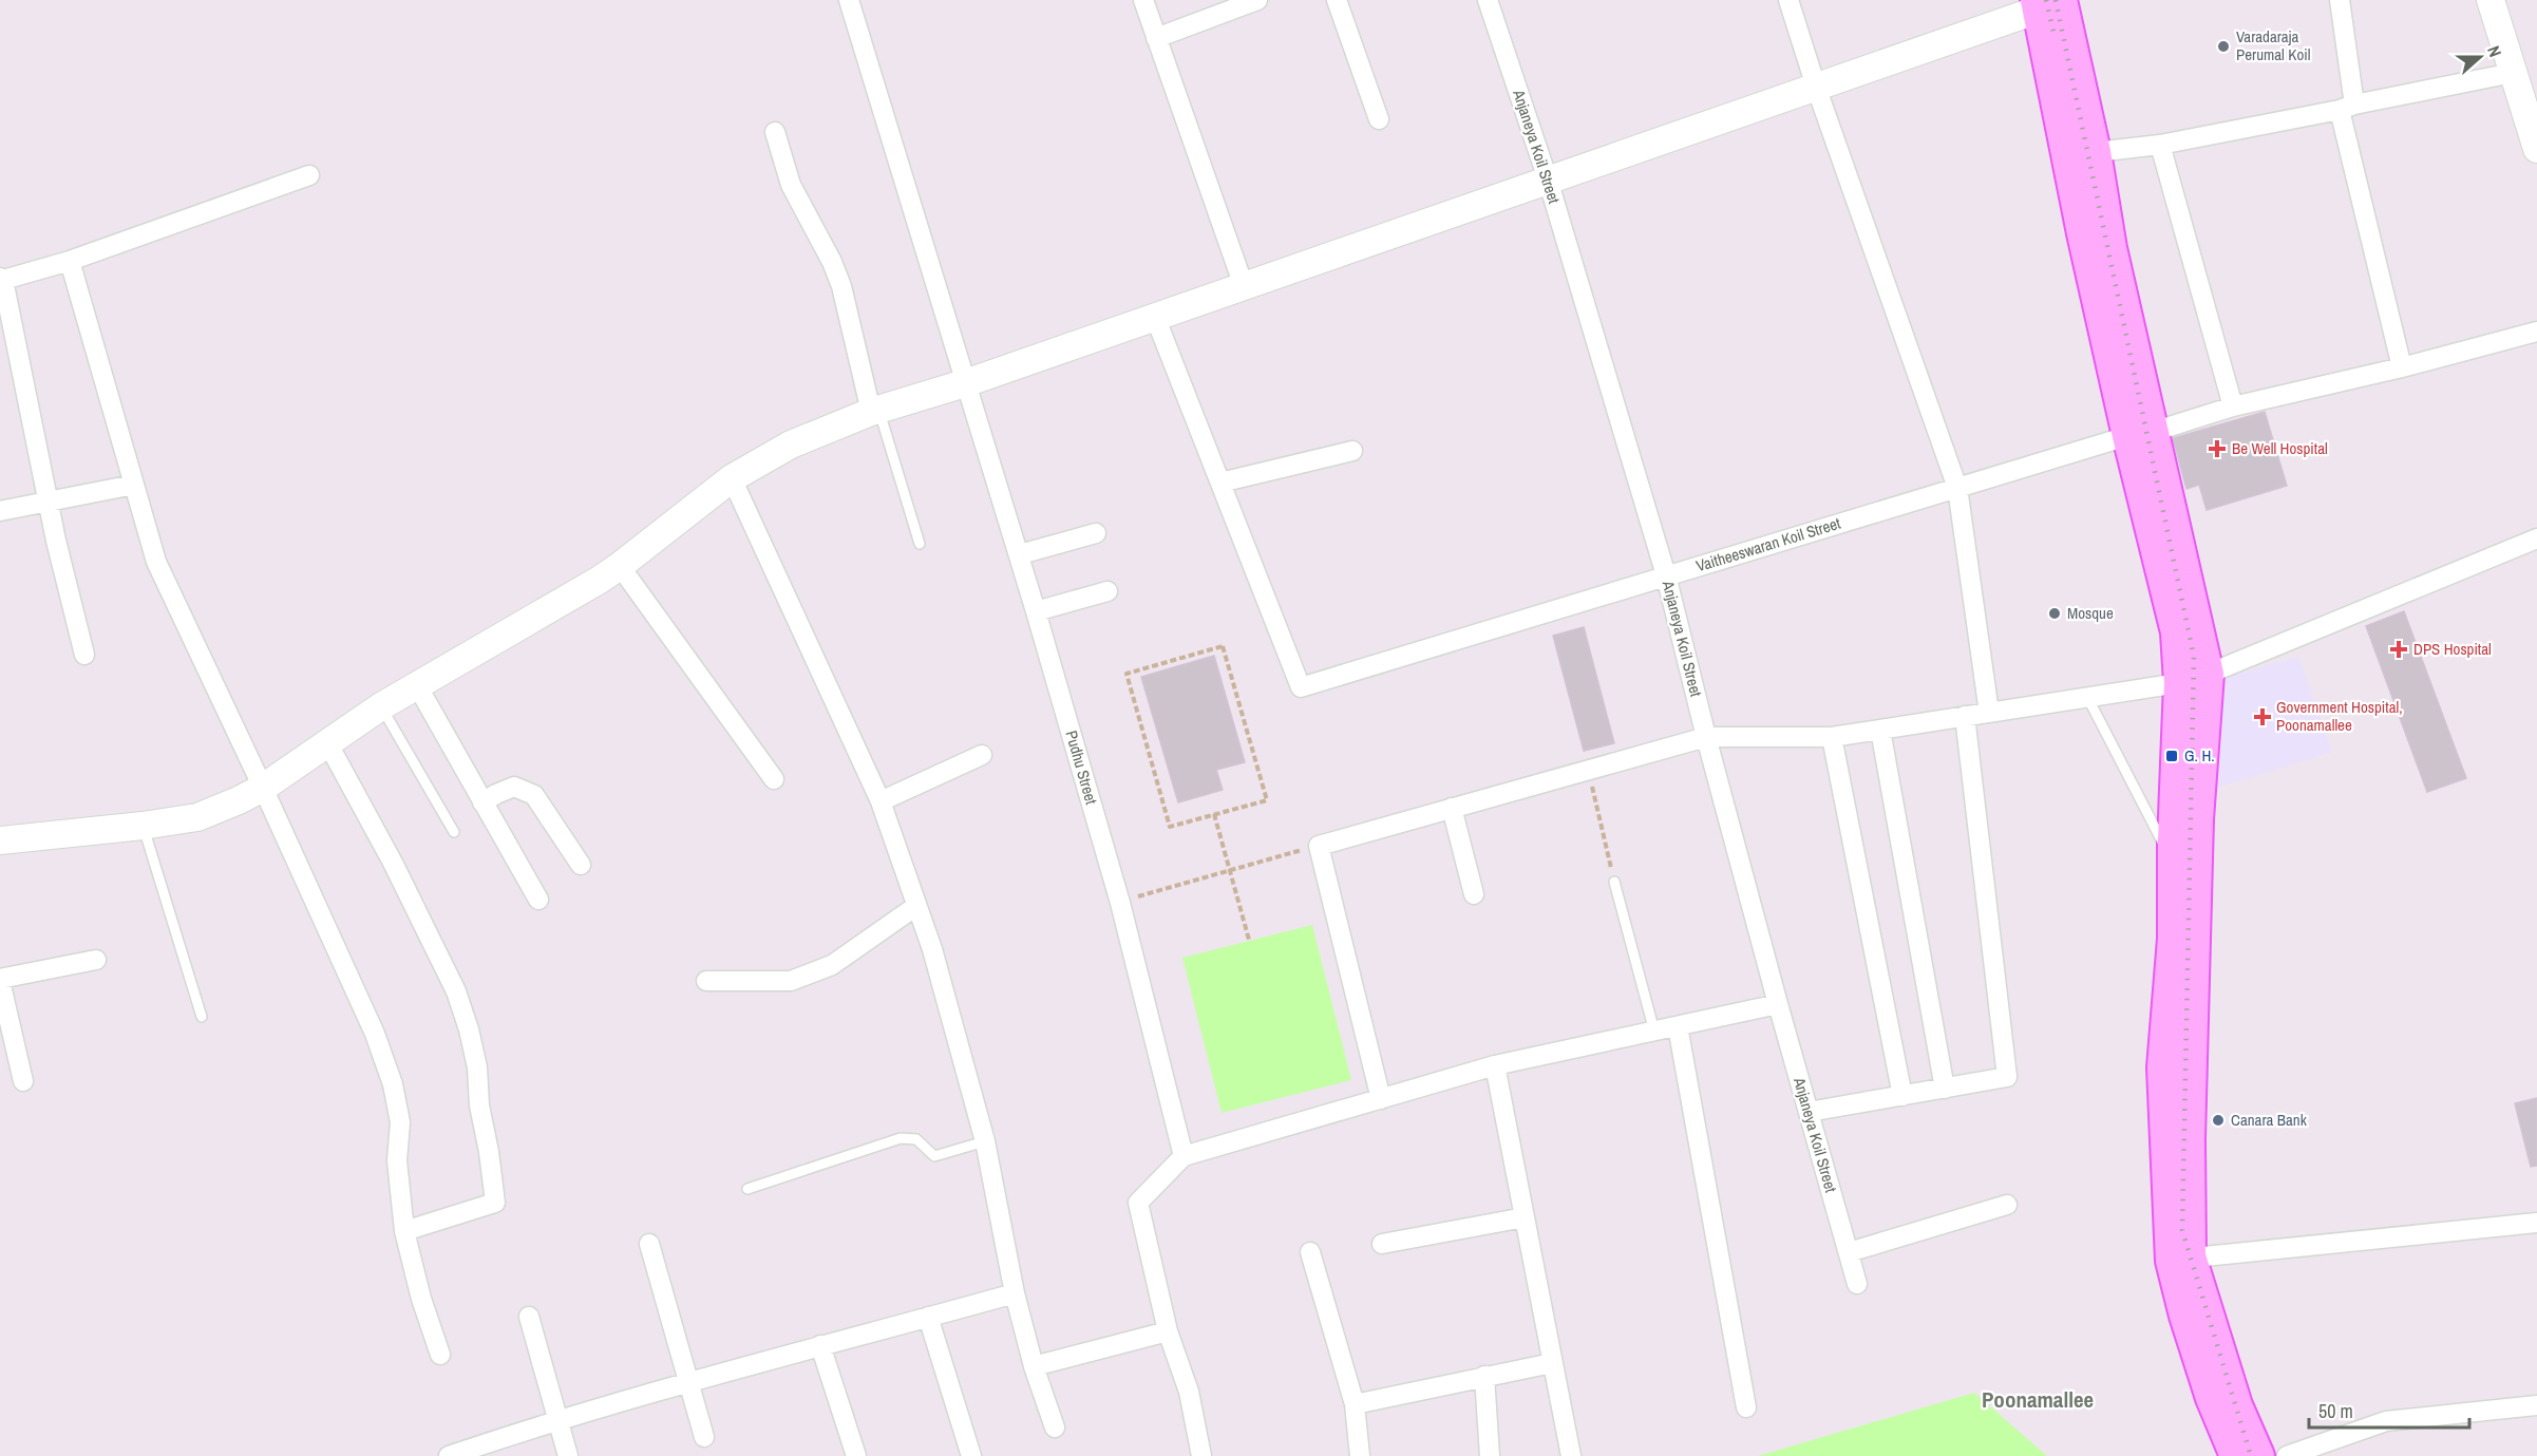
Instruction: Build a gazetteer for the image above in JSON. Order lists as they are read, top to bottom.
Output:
{
  "streets": {
    "street": ["Anjaneya Koil Street", "Vaitheeswaran Koil Street", "Pudhu Street"]
  },
  "crossings": [
    ["Anjaneya Koil Street", "Vaitheeswaran Koil Street"]
  ],
  "districts": ["Poonamallee"],
  "places": {
    "other": ["Varadaraja Perumal Koil", "Mosque", "Canara Bank"],
    "health": ["Be Well Hospital", "DPS Hospital", "Government Hospital, Poonamallee"],
    "transit": ["G. H."]
  },
  "scale_bar": "50 m",
  "north": "right"
}
